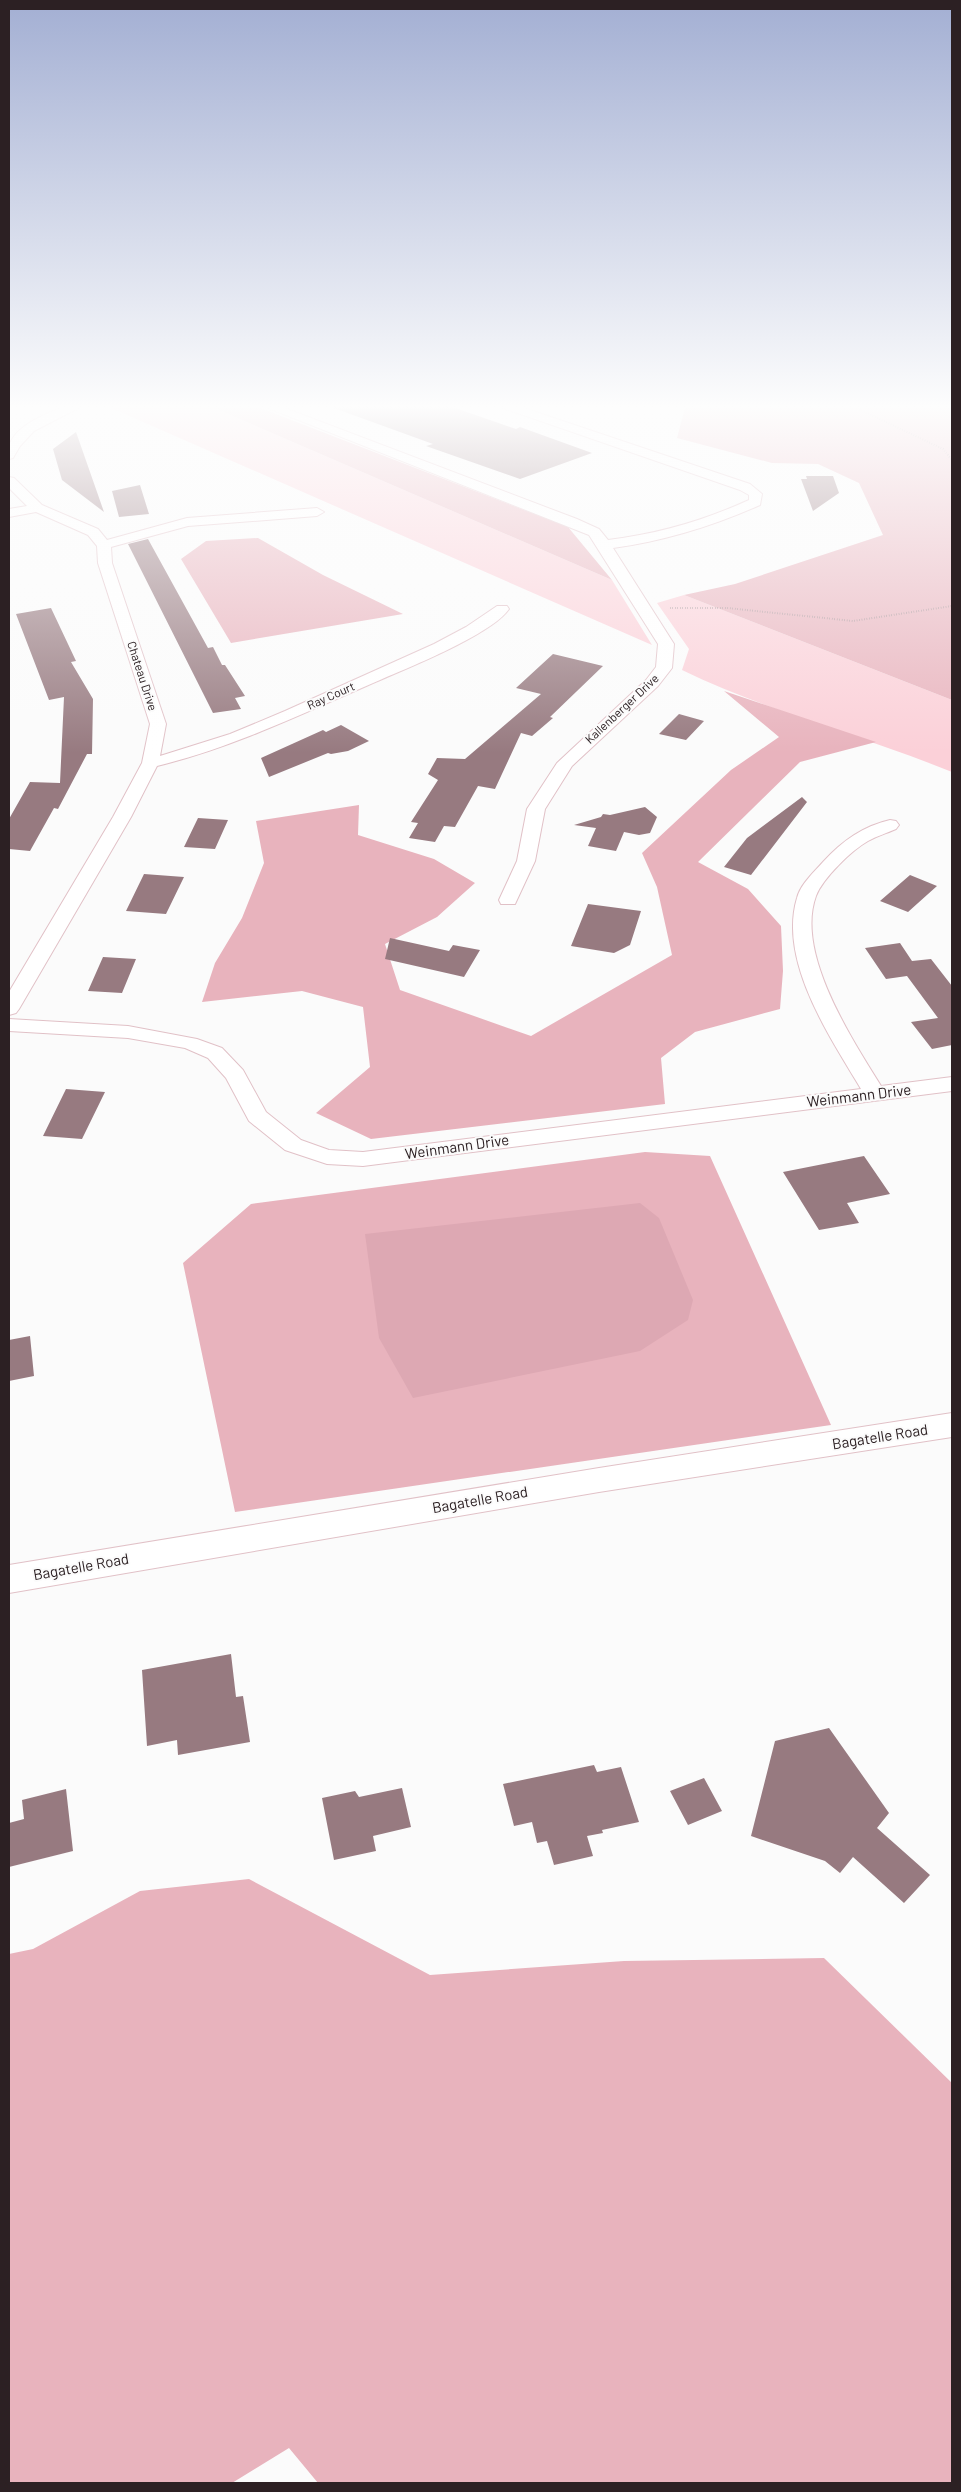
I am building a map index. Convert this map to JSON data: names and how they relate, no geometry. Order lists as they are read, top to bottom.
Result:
{
  "streets": {
    "street": [
      "Chateau Drive",
      "Ray Court",
      "Kallenberger Drive",
      "Weinmann Drive",
      "Bagatelle Road"
    ]
  },
  "crossings": [
    ["Chateau Drive", "Ray Court"]
  ]
}
